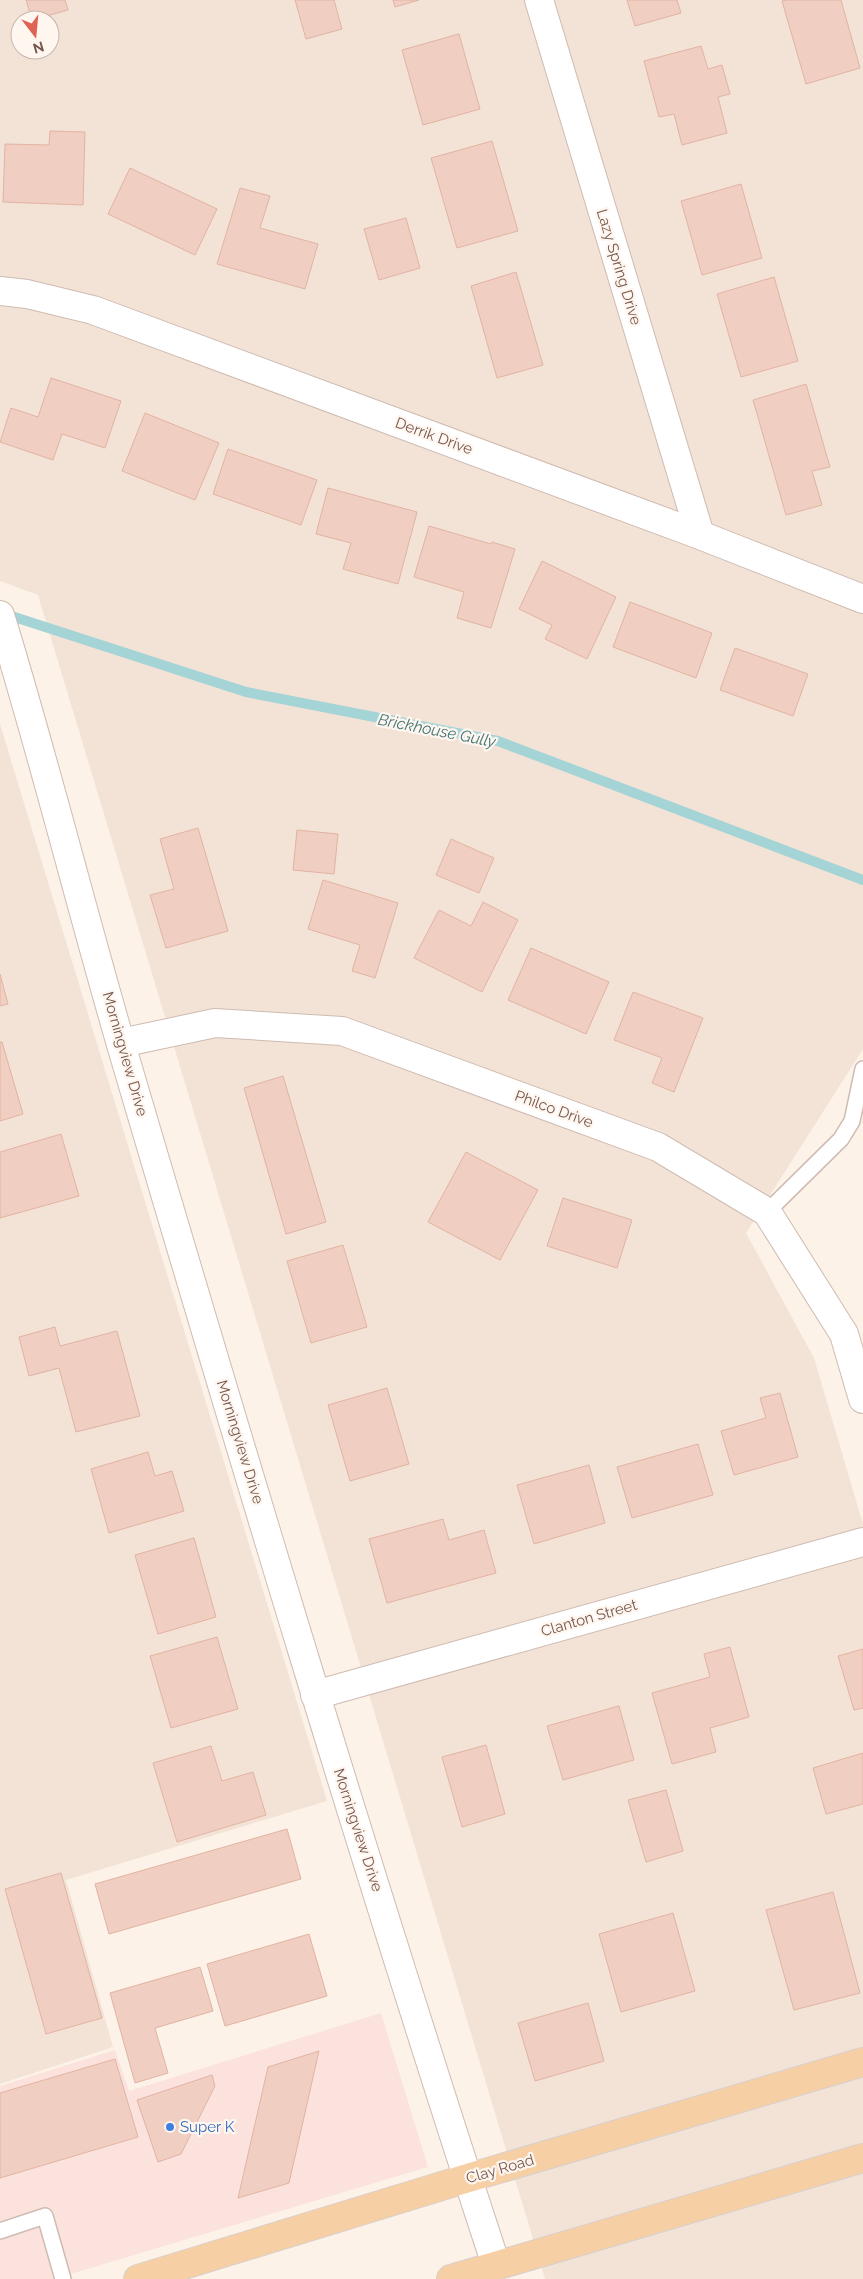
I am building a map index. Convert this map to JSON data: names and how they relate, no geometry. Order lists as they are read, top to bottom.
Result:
{
  "streets": {
    "main road": ["Clay Road"],
    "street": [
      "Lazy Spring Drive",
      "Derrik Drive",
      "Morningview Drive",
      "Philco Drive",
      "Clanton Street"
    ]
  },
  "crossings": [
    ["Lazy Spring Drive", "Derrik Drive"],
    ["Morningview Drive", "Philco Drive"],
    ["Morningview Drive", "Clanton Street"],
    ["Morningview Drive", "Clay Road"]
  ],
  "water": ["Brickhouse Gully"],
  "places": ["Super K"],
  "north": "bottom"
}
